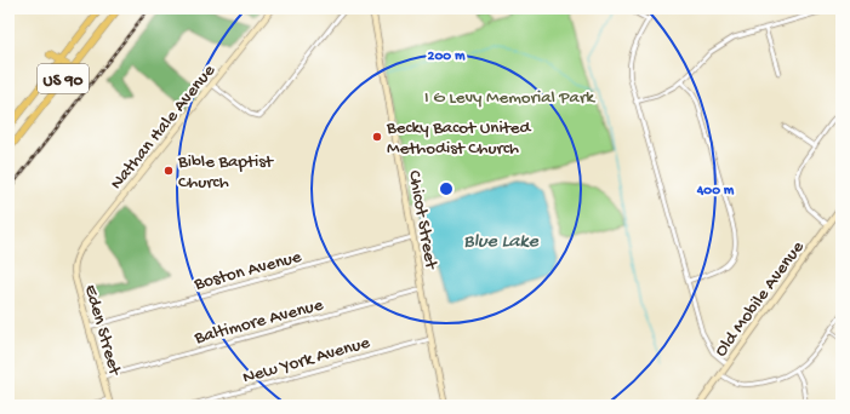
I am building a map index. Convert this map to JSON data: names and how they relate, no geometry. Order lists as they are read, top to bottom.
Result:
{
  "streets": {
    "main road": ["US 90"],
    "street": [
      "Nathan Hale Avenue",
      "Chicot Street",
      "Boston Avenue",
      "Old Mobile Avenue",
      "Baltimore Avenue",
      "Eden Street",
      "New York Avenue"
    ]
  },
  "crossings": [
    ["Nathan Hale Avenue", "Eden Street"],
    ["Chicot Street", "Boston Avenue"],
    ["Chicot Street", "Baltimore Avenue"],
    ["Chicot Street", "New York Avenue"],
    ["Boston Avenue", "Eden Street"],
    ["Baltimore Avenue", "Eden Street"]
  ],
  "water": ["Blue Lake"],
  "parks": ["I G Levy Memorial Park"],
  "places": ["Becky Bacot United Methodist Church", "Bible Baptist Church"],
  "rings": ["200 m", "400 m"]
}
